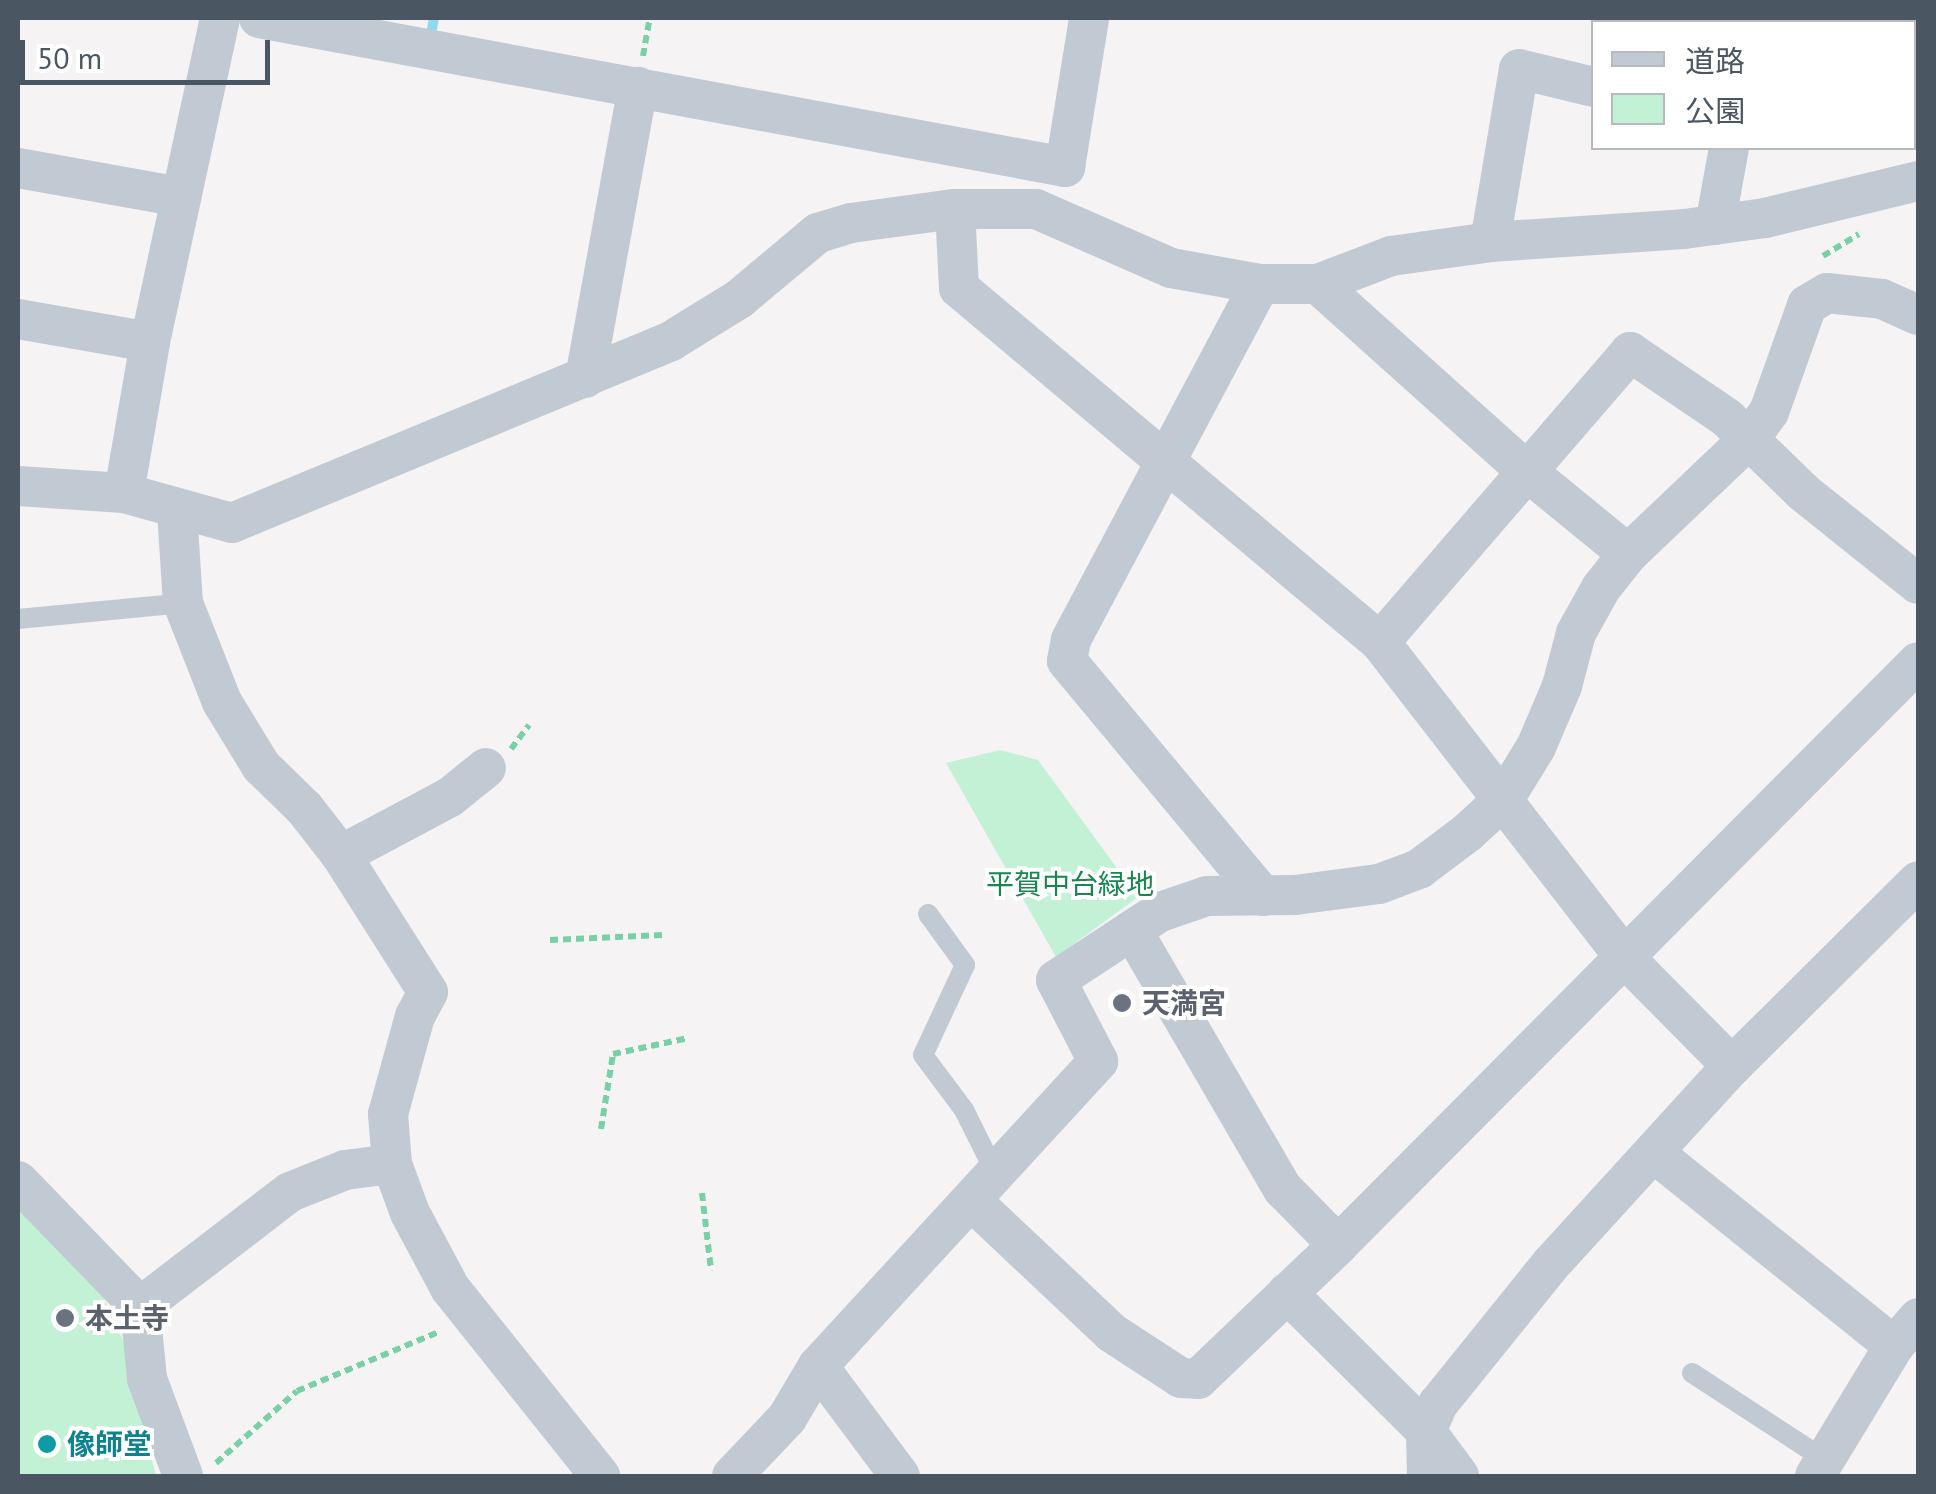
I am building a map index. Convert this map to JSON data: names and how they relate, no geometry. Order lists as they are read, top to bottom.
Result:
{
  "parks": ["平賀中台緑地"],
  "places": ["天満宮", "本土寺", "像師堂"],
  "legend": ["道路", "公園"],
  "scale_bar": "50 m"
}
